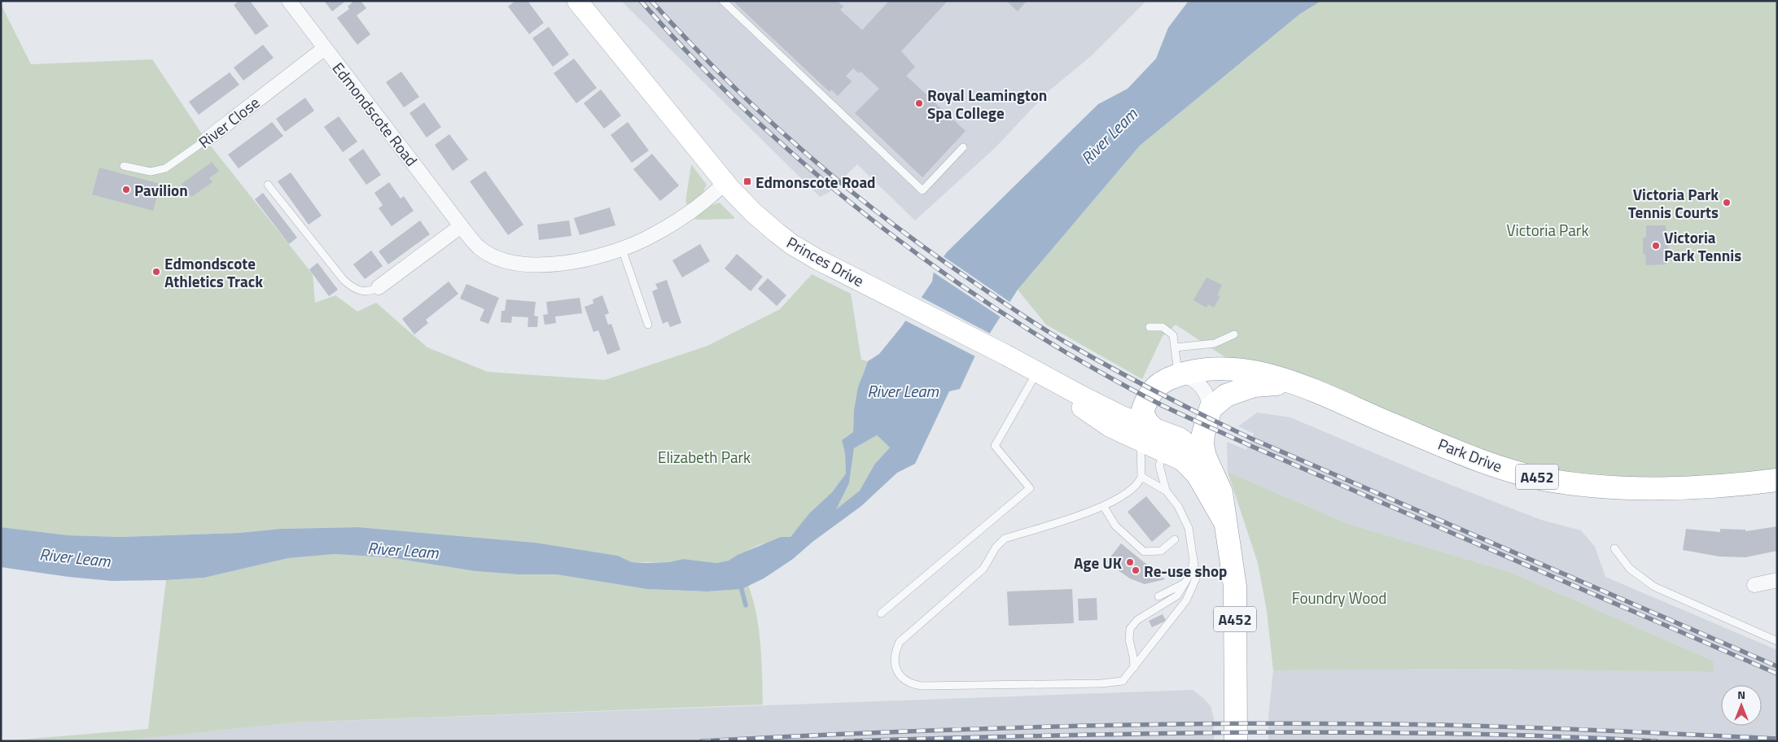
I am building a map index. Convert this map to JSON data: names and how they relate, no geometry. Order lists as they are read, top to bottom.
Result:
{
  "streets": {
    "highway": ["Princes Drive", "Park Drive", "A452"],
    "street": ["Edmondscote Road", "River Close"]
  },
  "crossings": [
    ["Edmondscote Road", "River Close"],
    ["Edmondscote Road", "Princes Drive"],
    ["Princes Drive", "Park Drive"],
    ["Princes Drive", "A452"],
    ["Park Drive", "A452"]
  ],
  "water": ["River Leam"],
  "parks": ["Victoria Park", "Elizabeth Park", "Foundry Wood"],
  "places": {
    "other": [
      "Royal Leamington Spa College",
      "Pavilion",
      "Victoria Park Tennis Courts",
      "Victoria Park Tennis",
      "Edmondscote Athletics Track",
      "Age UK",
      "Re-use shop"
    ],
    "transit": ["Edmonscote Road"]
  },
  "north": "top"
}
